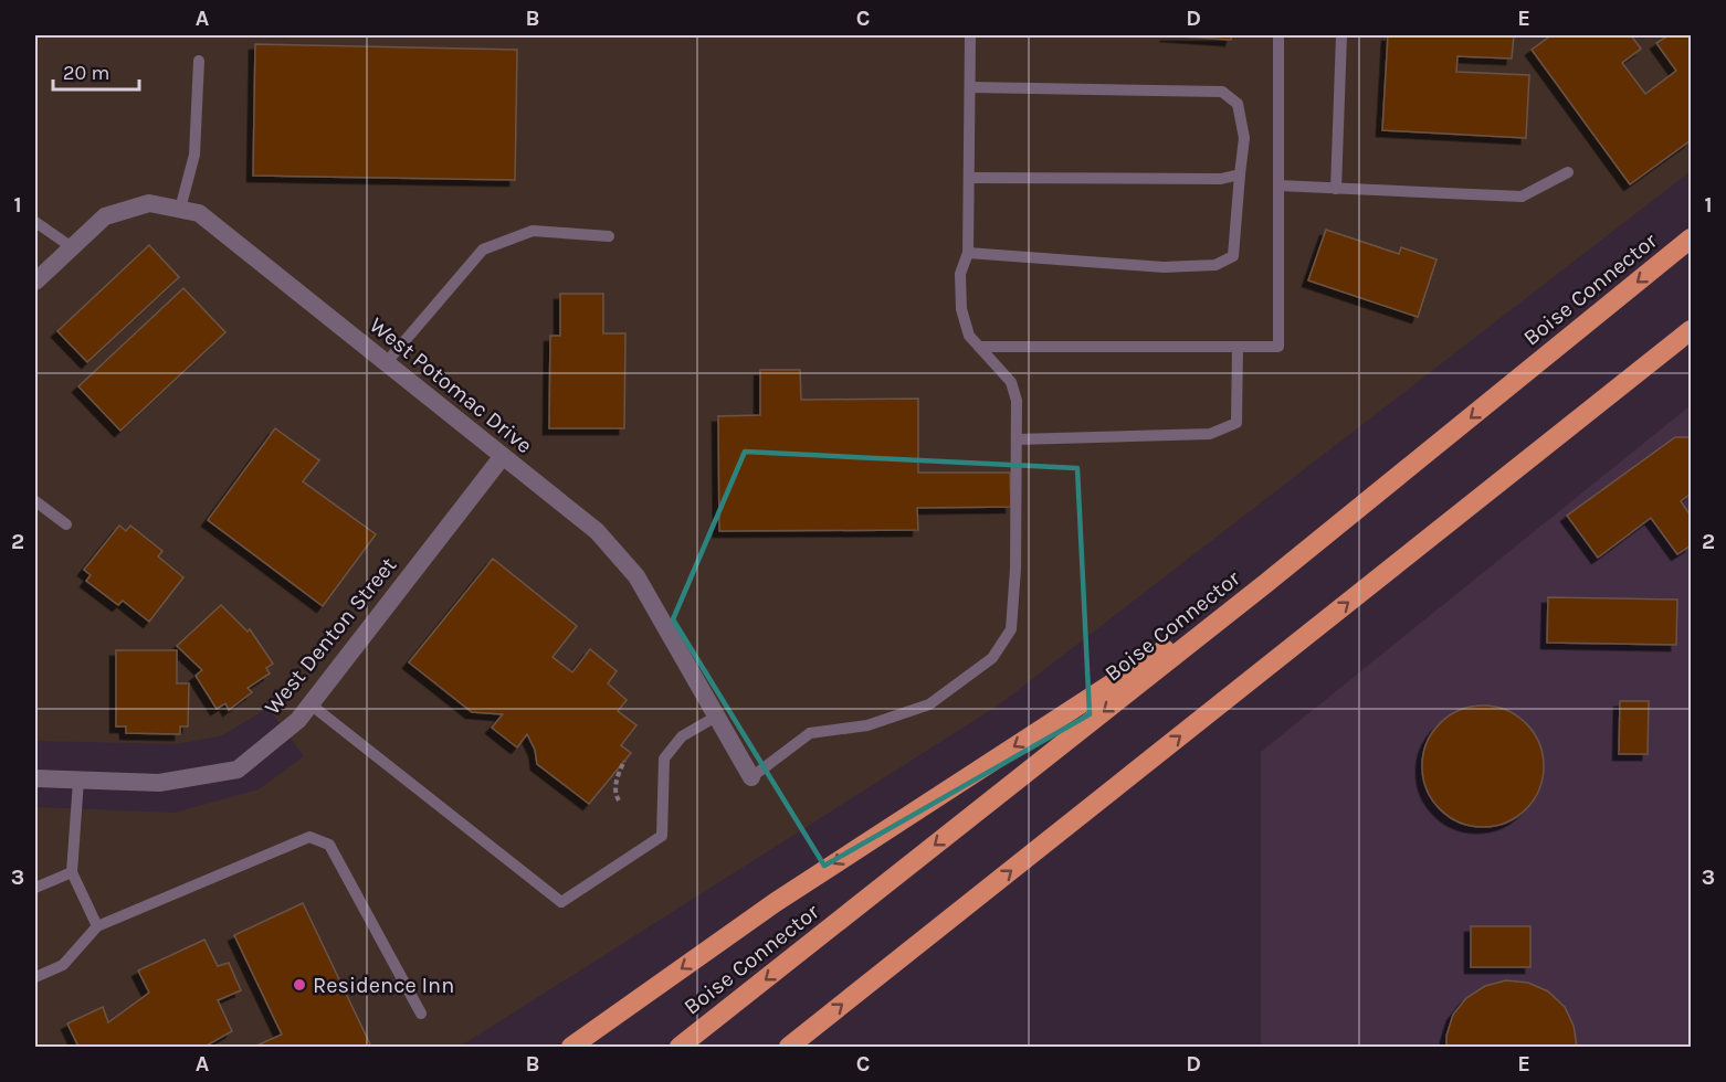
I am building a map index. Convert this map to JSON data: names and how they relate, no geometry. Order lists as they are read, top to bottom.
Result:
{
  "streets": {
    "highway": ["Boise Connector"],
    "street": ["West Potomac Drive", "West Denton Street"]
  },
  "crossings": [
    ["West Potomac Drive", "West Denton Street"]
  ],
  "places": ["Residence Inn"],
  "scale_bar": "20 m",
  "grid": {
    "columns": [
      "A",
      "B",
      "C",
      "D",
      "E"
    ],
    "rows": ["1", "2", "3"]
  }
}
